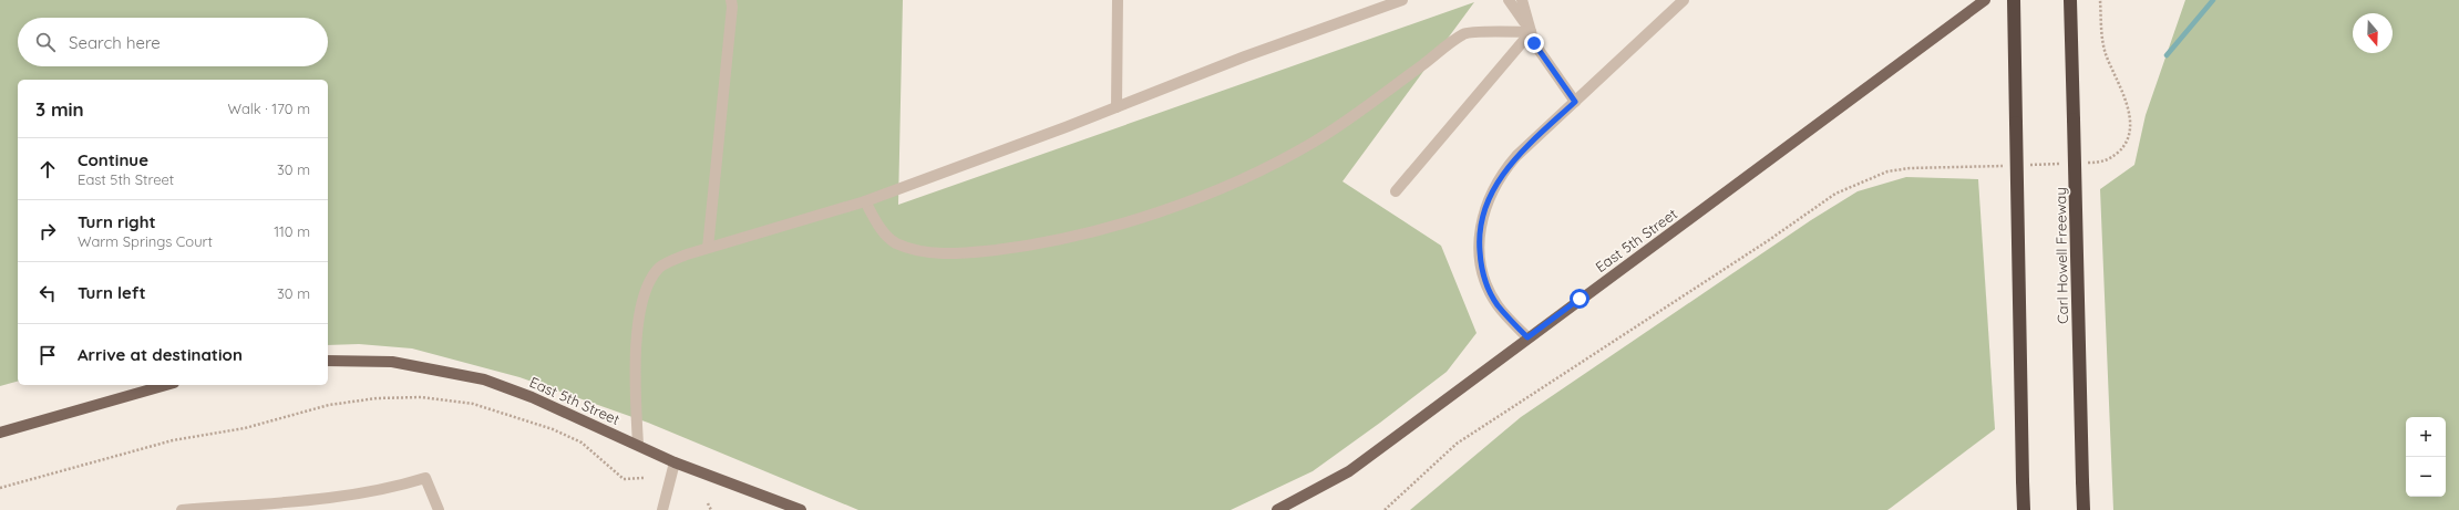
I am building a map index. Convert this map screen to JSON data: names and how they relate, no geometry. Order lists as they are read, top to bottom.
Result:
{
  "streets": {
    "highway": ["Carl Howell Freeway"],
    "main road": ["East 5th Street"]
  },
  "north": "bottom",
  "page": {
    "search": "Search here",
    "heading": ["3 min", "Walk · 170 m"],
    "list": [
      ["Continue", "East 5th Street", "30 m"],
      ["Turn right", "Warm Springs Court", "110 m"],
      ["Turn left", "30 m"],
      "Arrive at destination"
    ],
    "map_buttons": ["+", "−"]
  }
}
